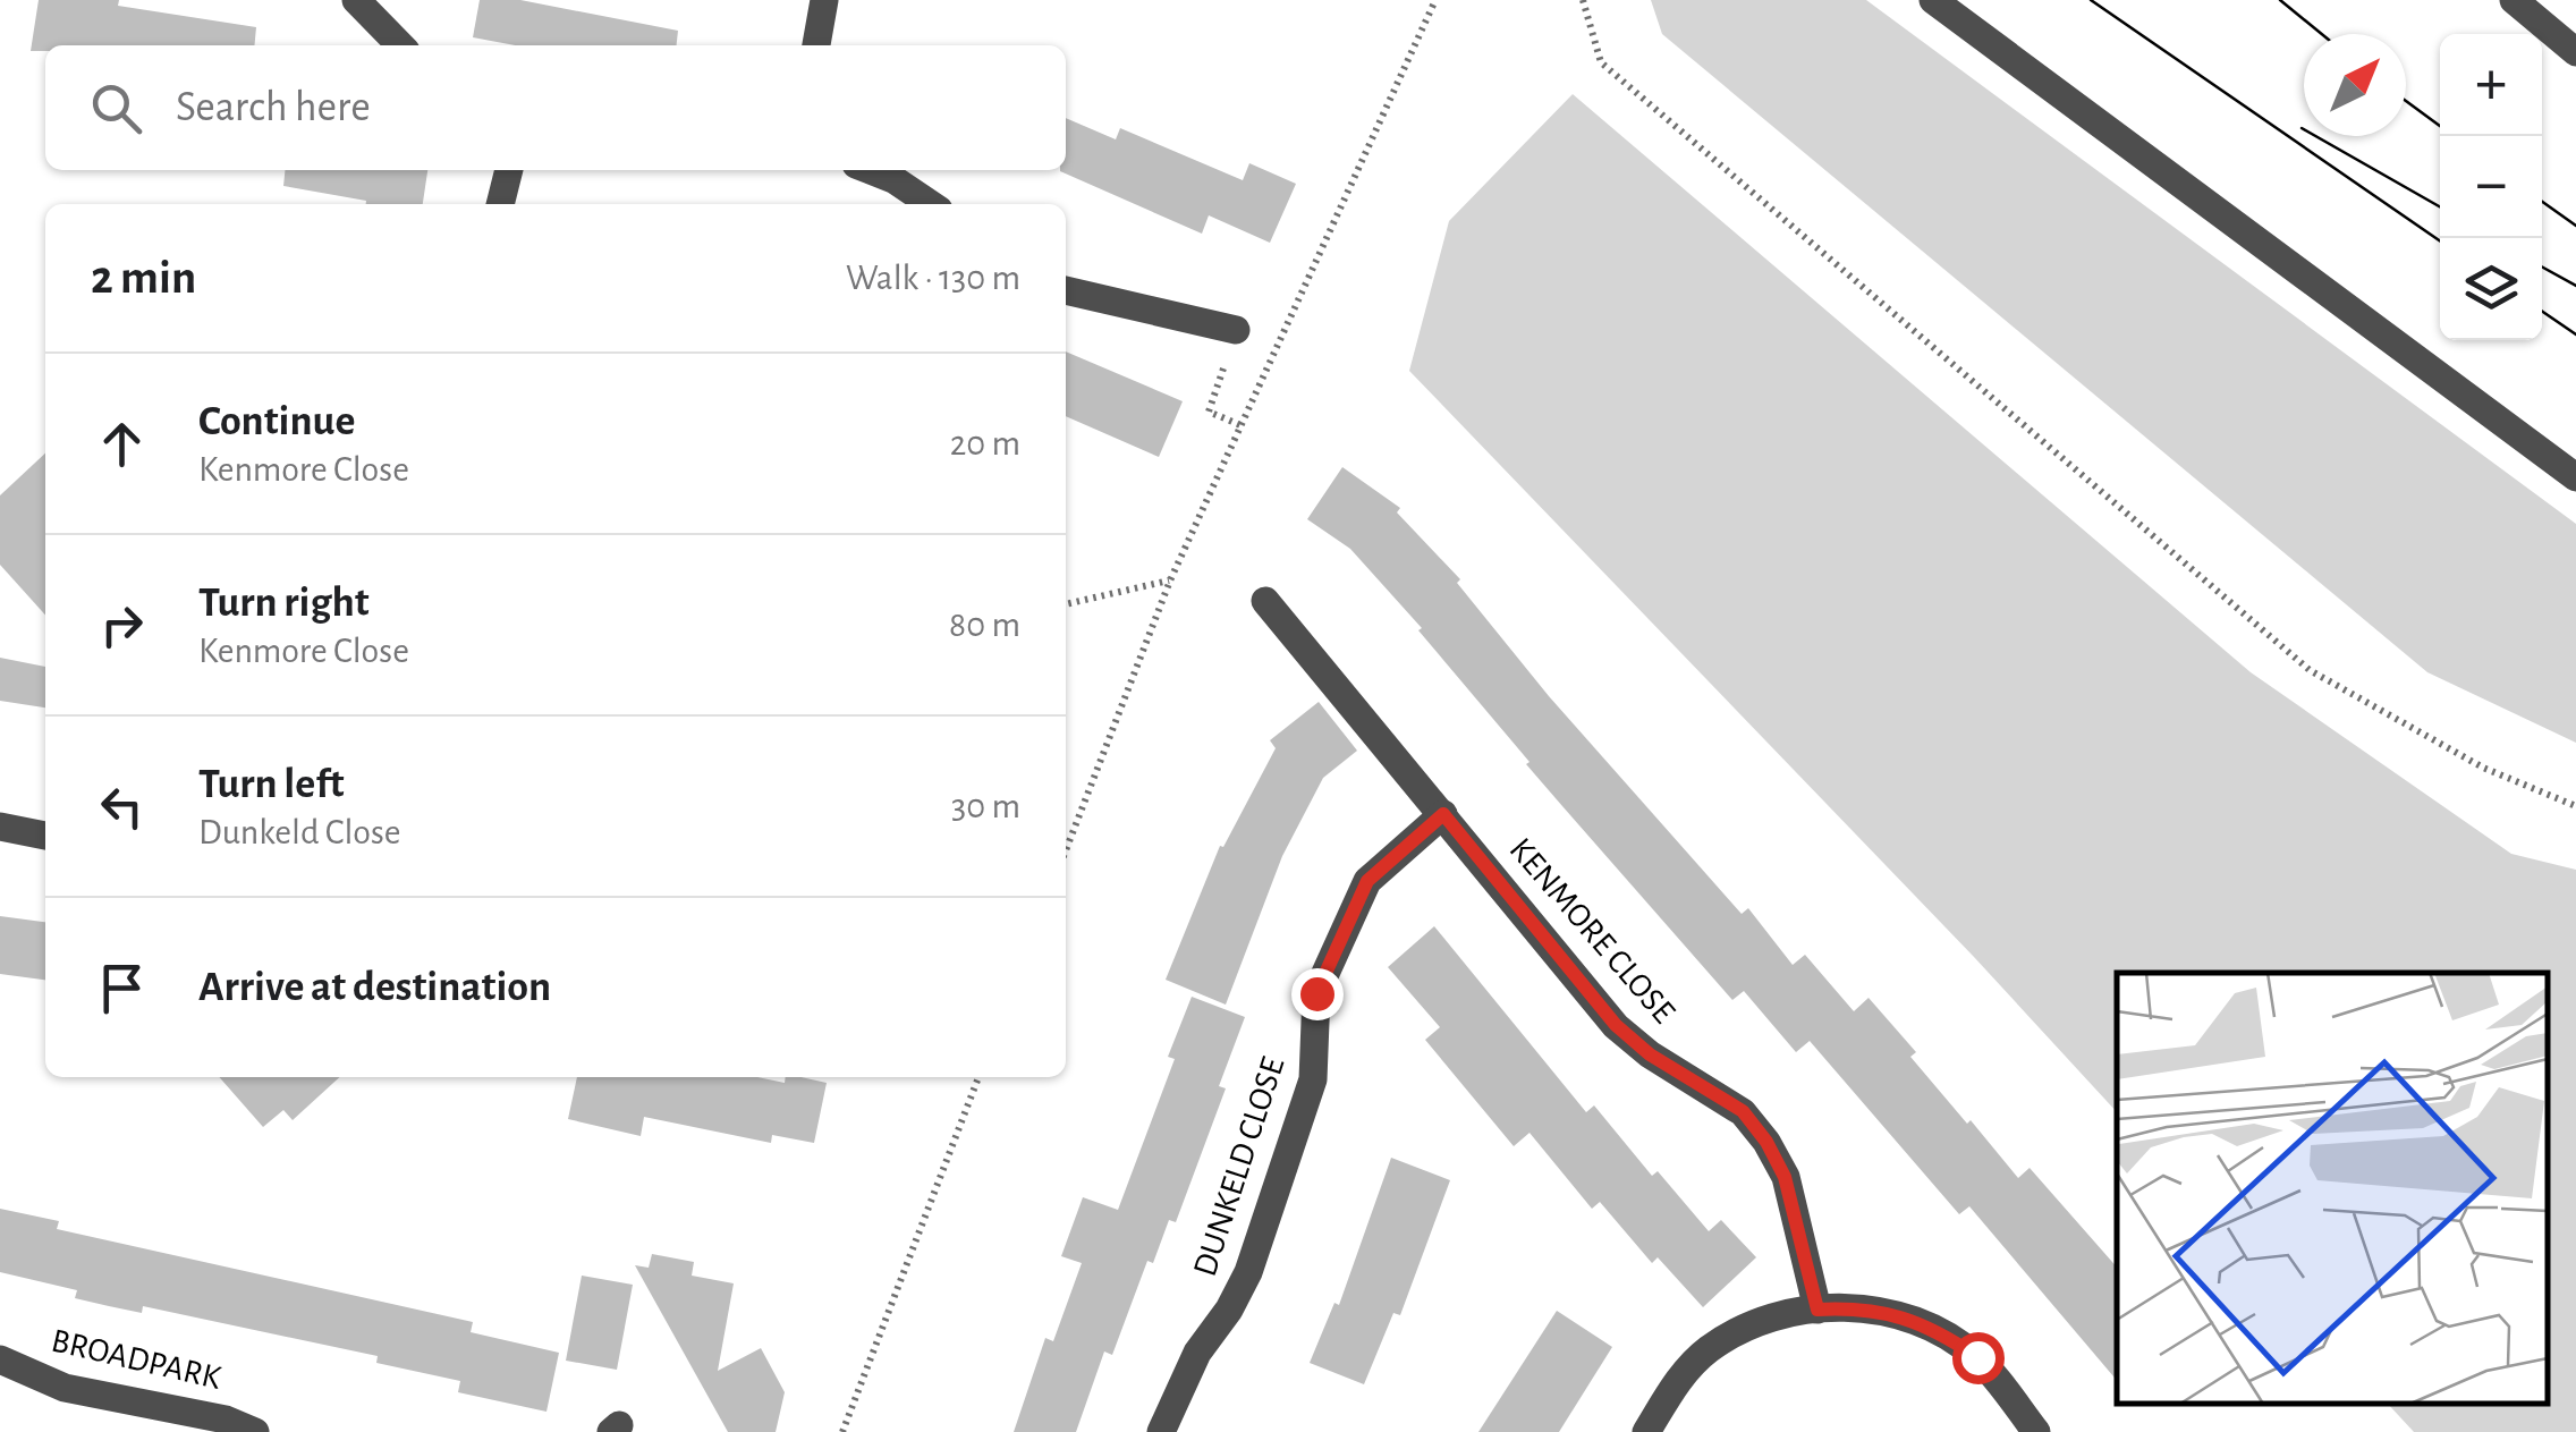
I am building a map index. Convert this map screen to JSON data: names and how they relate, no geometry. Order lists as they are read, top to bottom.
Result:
{
  "streets": {
    "street": ["KENMORE CLOSE", "DUNKELD CLOSE", "BROADPARK"]
  },
  "crossings": [
    ["KENMORE CLOSE", "DUNKELD CLOSE"]
  ],
  "north": "top right",
  "page": {
    "map_buttons": ["+", "−"],
    "search": "Search here",
    "heading": ["2 min", "Walk · 130 m"],
    "list": [
      ["Continue", "Kenmore Close", "20 m"],
      ["Turn right", "Kenmore Close", "80 m"],
      ["Turn left", "Dunkeld Close", "30 m"],
      "Arrive at destination"
    ]
  }
}
